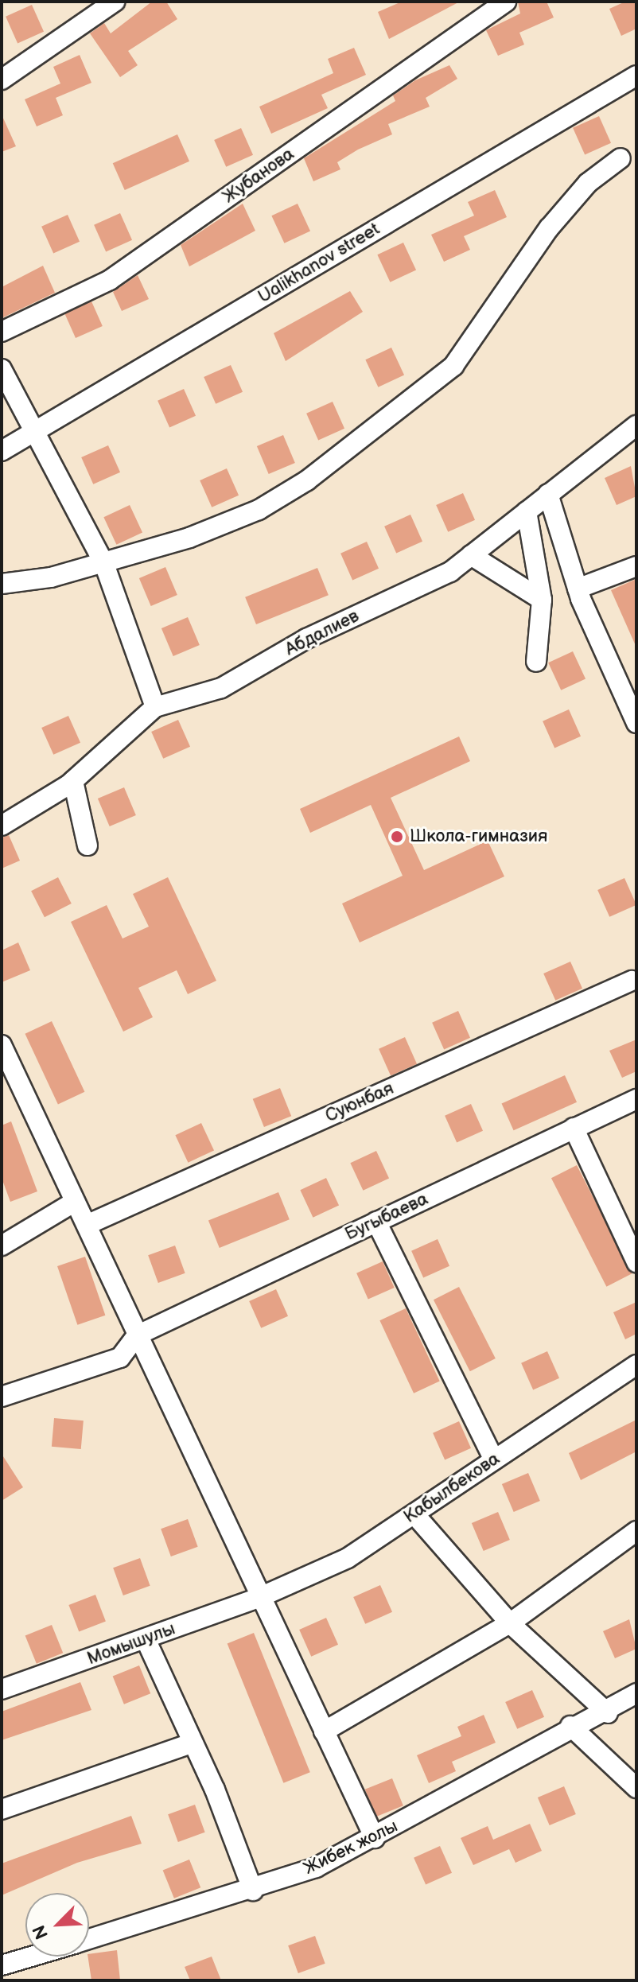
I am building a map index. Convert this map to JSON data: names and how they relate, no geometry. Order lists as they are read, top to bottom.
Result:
{
  "streets": {
    "street": [
      "Жубанова",
      "Ualikhanov street",
      "Абдалиев",
      "Суюнбая",
      "Бугыбаева",
      "Кабылбекова",
      "Момышулы",
      "Жибек жолы"
    ]
  },
  "crossings": [
    ["Кабылбекова", "Момышулы"]
  ],
  "places": ["Школа-гимназия"],
  "north": "bottom left"
}
